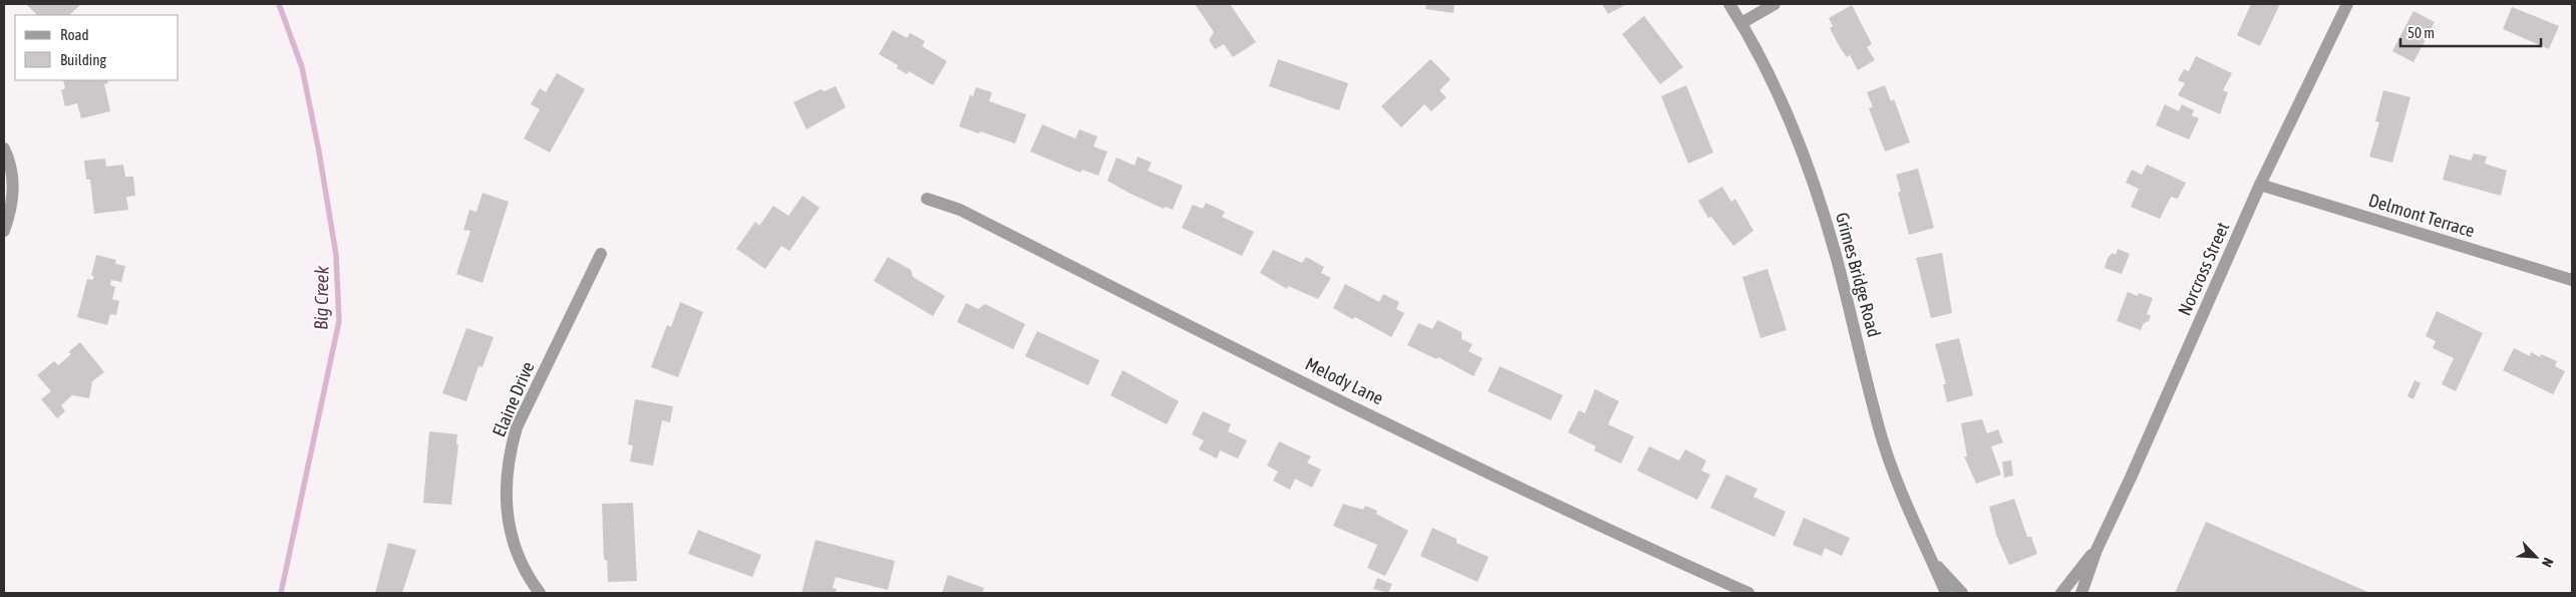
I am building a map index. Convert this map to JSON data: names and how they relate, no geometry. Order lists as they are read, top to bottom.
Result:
{
  "streets": {
    "street": [
      "Delmont Terrace",
      "Norcross Street",
      "Grimes Bridge Road",
      "Melody Lane",
      "Elaine Drive"
    ]
  },
  "crossings": [
    ["Delmont Terrace", "Norcross Street"]
  ],
  "water": ["Big Creek"],
  "legend": ["Road", "Building"],
  "scale_bar": "50 m",
  "north": "bottom right"
}
